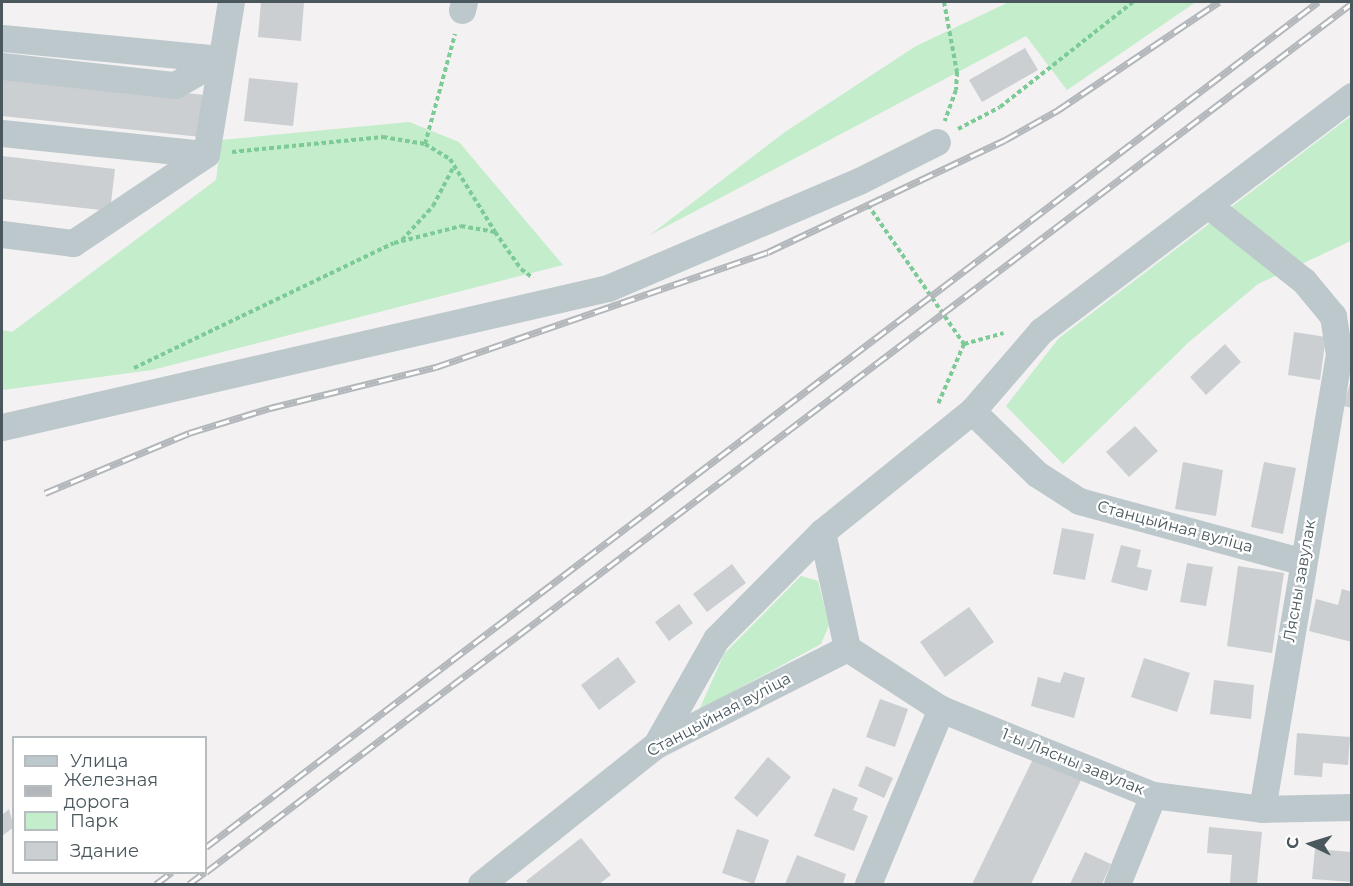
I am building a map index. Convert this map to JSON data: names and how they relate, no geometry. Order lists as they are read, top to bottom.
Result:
{
  "streets": {
    "street": ["Станцыйная вуліца", "Лясны завулак", "1-ы Лясны завулак"]
  },
  "crossings": [
    ["Станцыйная вуліца", "Лясны завулак"],
    ["Лясны завулак", "1-ы Лясны завулак"]
  ],
  "legend": [
    "Улица",
    "Железная дорога",
    "Парк",
    "Здание"
  ],
  "north": "left"
}
